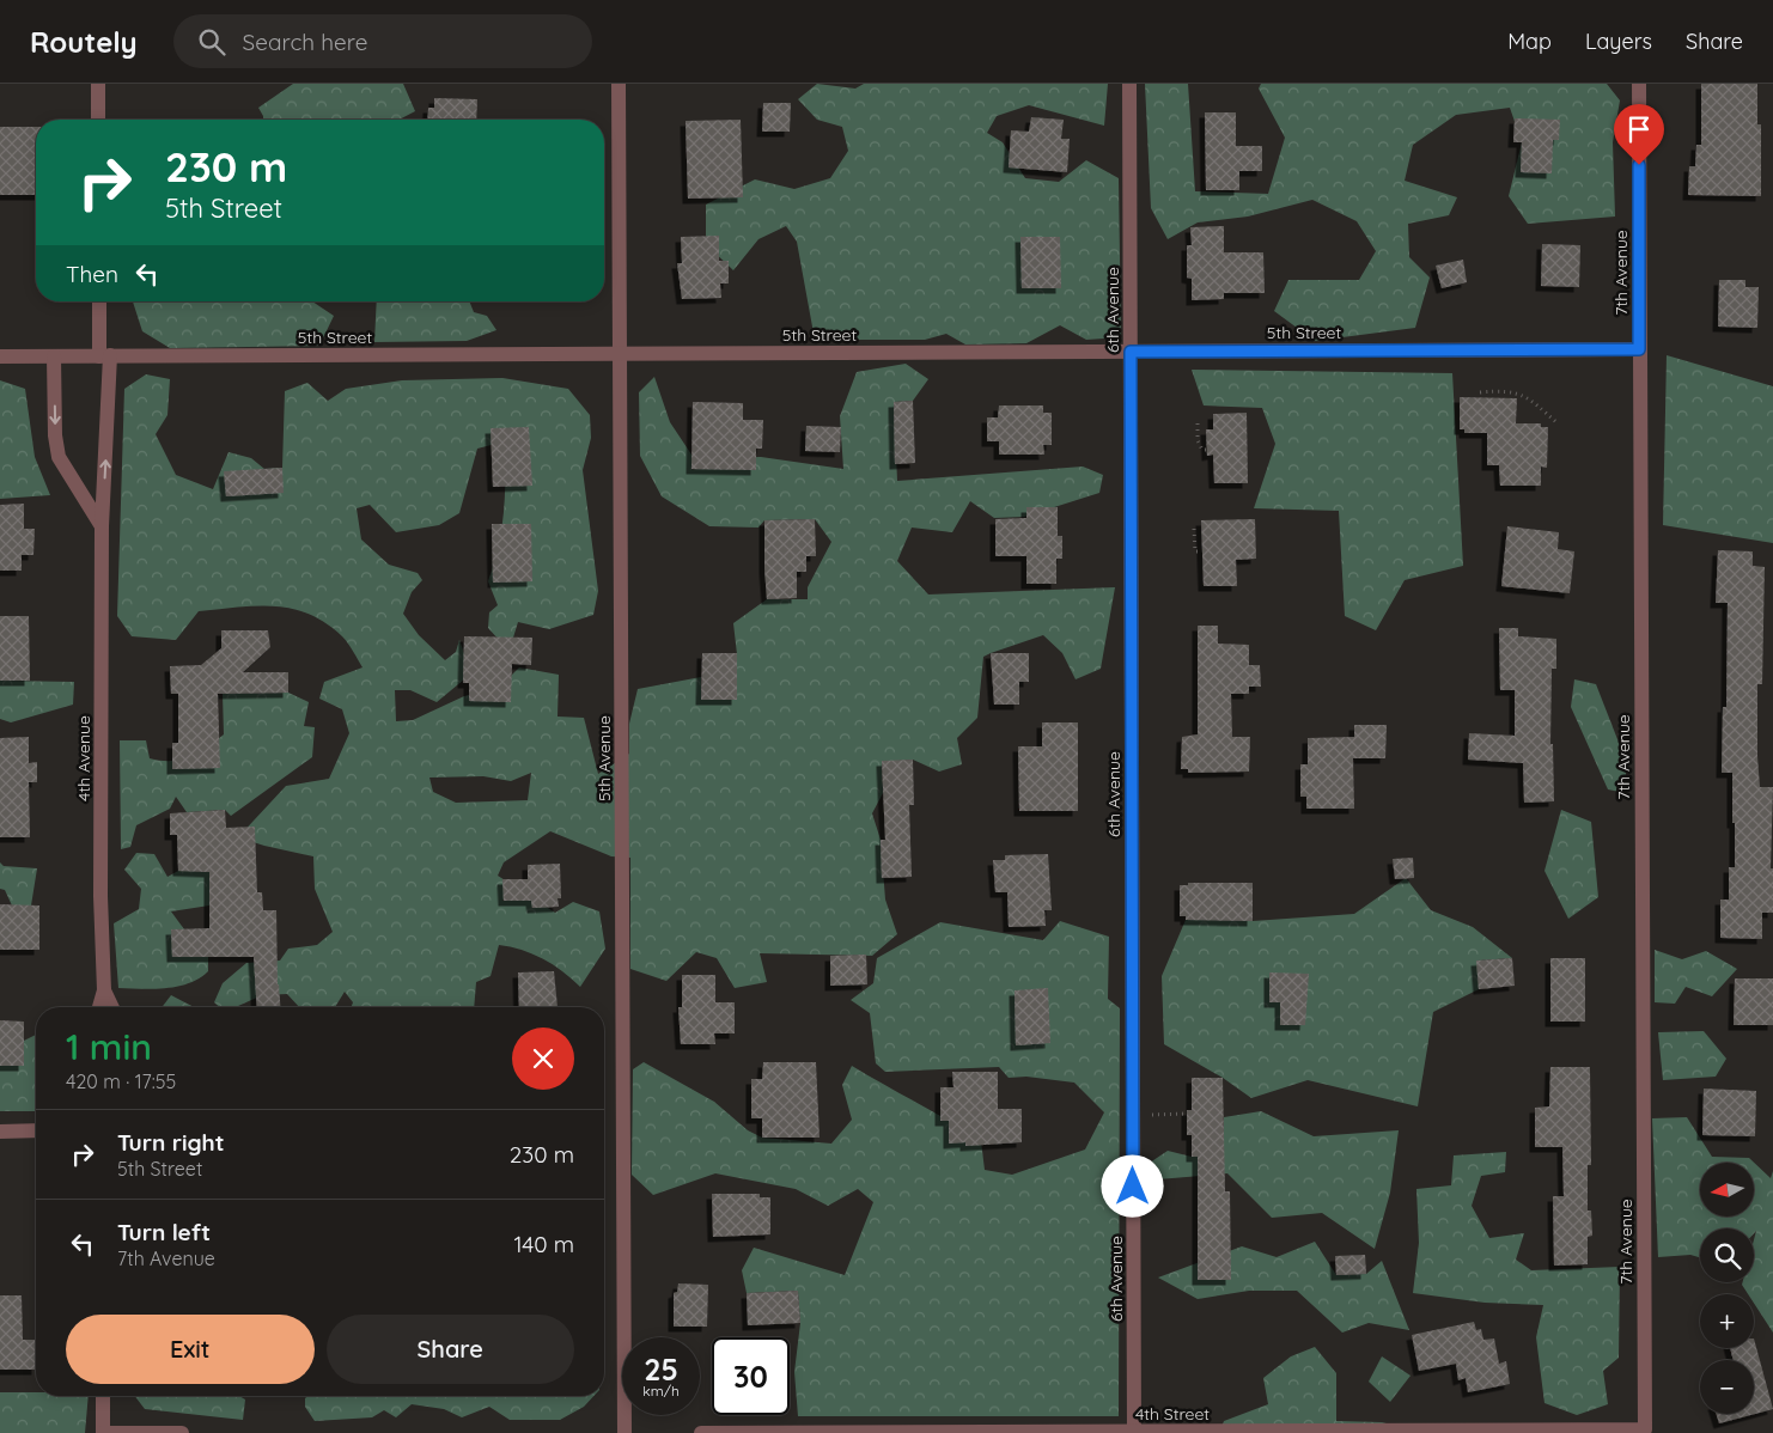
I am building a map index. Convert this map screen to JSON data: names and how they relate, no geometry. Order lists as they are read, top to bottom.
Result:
{
  "streets": {
    "street": [
      "7th Avenue",
      "6th Avenue",
      "5th Street",
      "4th Avenue",
      "5th Avenue",
      "4th Street"
    ]
  },
  "crossings": [
    ["7th Avenue", "5th Street"],
    ["7th Avenue", "4th Street"],
    ["6th Avenue", "5th Street"],
    ["6th Avenue", "4th Street"],
    ["5th Street", "4th Avenue"],
    ["5th Street", "5th Avenue"]
  ],
  "north": "left",
  "page": {
    "header": "Routely",
    "search": "Search here",
    "nav": ["Map", "Layers", "Share"],
    "turn": ["230 m", "5th Street"],
    "then": "Then",
    "heading": ["1 min", "420 m · 17:55"],
    "list": [
      {
        "name": "Turn right",
        "note": "5th Street",
        "value": "230 m"
      },
      {
        "name": "Turn left",
        "note": "7th Avenue",
        "value": "140 m"
      }
    ],
    "map_buttons": ["+", "−"],
    "buttons": ["Exit", "Share"],
    "speed": "25 km/h",
    "limit": "30"
  }
}
